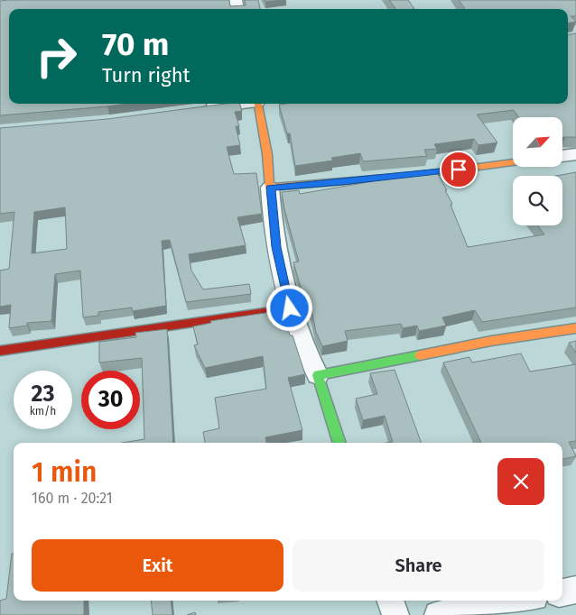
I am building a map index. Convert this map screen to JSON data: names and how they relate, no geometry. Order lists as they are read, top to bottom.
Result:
{
  "north": "top right",
  "page": {
    "turn": ["70 m", "Turn right"],
    "speed": "23 km/h",
    "limit": "30",
    "heading": ["1 min", "160 m · 20:21"],
    "buttons": ["Exit", "Share"]
  }
}
